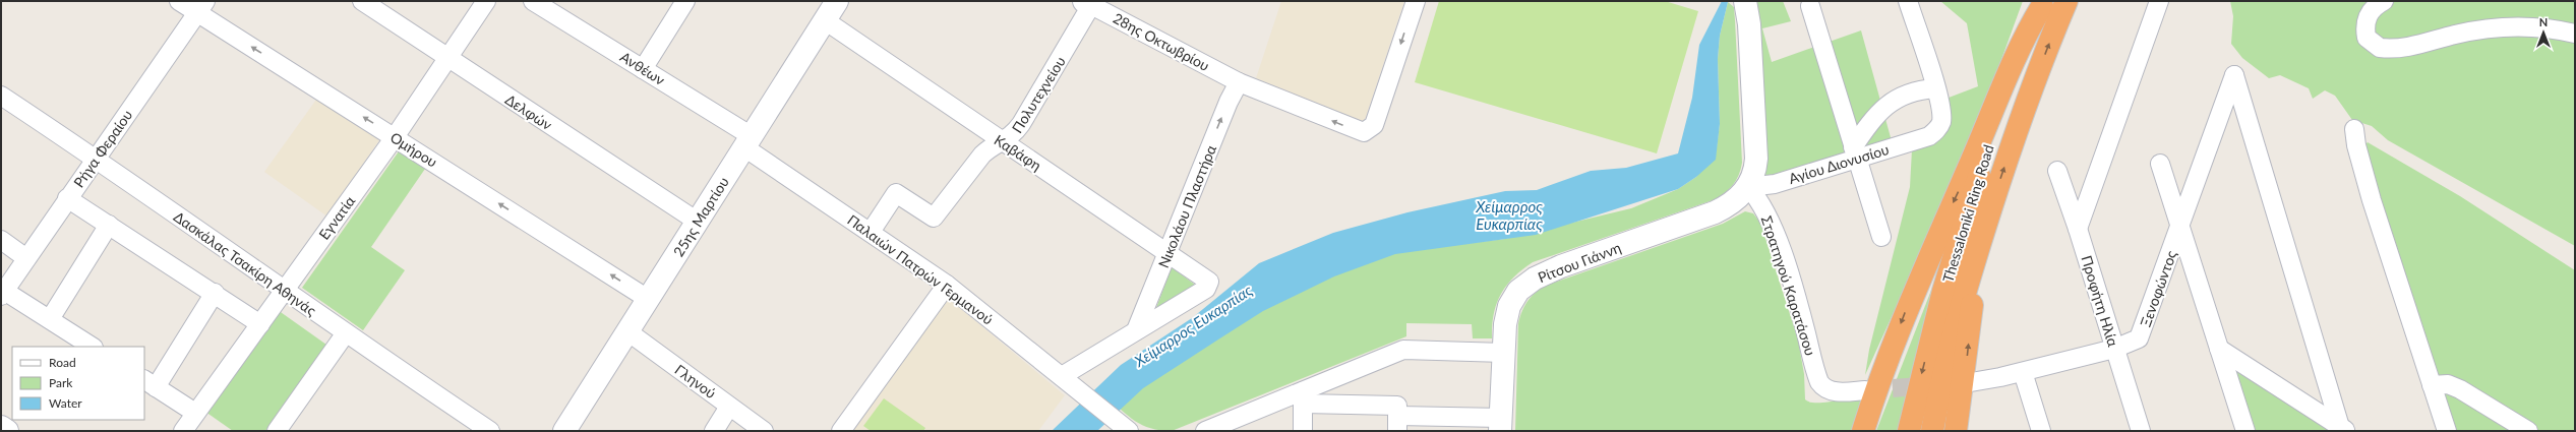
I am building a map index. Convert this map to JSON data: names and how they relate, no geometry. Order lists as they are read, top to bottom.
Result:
{
  "streets": {
    "highway": ["Thessaloniki Ring Road"],
    "street": [
      "28ης Οκτωβρίου",
      "Ανθέων",
      "Πολυτεχνείου",
      "Δελφών",
      "Ρήγα Φεραίου",
      "Ομήρου",
      "Καβάφη",
      "Αγίου Διονυσίου",
      "Νικολάου Πλαστήρα",
      "25ης Μαρτίου",
      "Εγνατία",
      "Ρίτσου Γιάννη",
      "Δασκάλας Τσακίρη Αθηνάς",
      "Παλαιών Πατρών Γερμανού",
      "Στρατηγού Καρατάσου",
      "Ξενοφώντος",
      "Προφήτη Ηλία",
      "Γληνού"
    ]
  },
  "crossings": [
    ["28ης Οκτωβρίου", "Πολυτεχνείου"],
    ["28ης Οκτωβρίου", "Νικολάου Πλαστήρα"],
    ["Ανθέων", "25ης Μαρτίου"],
    ["Ανθέων", "Παλαιών Πατρών Γερμανού"],
    ["Πολυτεχνείου", "Καβάφη"],
    ["Πολυτεχνείου", "Παλαιών Πατρών Γερμανού"],
    ["Δελφών", "25ης Μαρτίου"],
    ["Δελφών", "Εγνατία"],
    ["Ρήγα Φεραίου", "Ομήρου"],
    ["Ρήγα Φεραίου", "Δασκάλας Τσακίρη Αθηνάς"],
    ["Ομήρου", "25ης Μαρτίου"],
    ["Ομήρου", "Εγνατία"],
    ["Καβάφη", "Νικολάου Πλαστήρα"],
    ["Καβάφη", "25ης Μαρτίου"],
    ["Αγίου Διονυσίου", "Ρίτσου Γιάννη"],
    ["Αγίου Διονυσίου", "Στρατηγού Καρατάσου"],
    ["25ης Μαρτίου", "Παλαιών Πατρών Γερμανού"],
    ["25ης Μαρτίου", "Γληνού"],
    ["Εγνατία", "Δασκάλας Τσακίρη Αθηνάς"],
    ["Ρίτσου Γιάννη", "Στρατηγού Καρατάσου"],
    ["Ξενοφώντος", "Προφήτη Ηλία"]
  ],
  "one_way": ["Ομήρου", "Νικολάου Πλαστήρα"],
  "water": ["Χείμαρρος Ευκαρπίας"],
  "legend": ["Road", "Park", "Water"],
  "north": "top"
}
